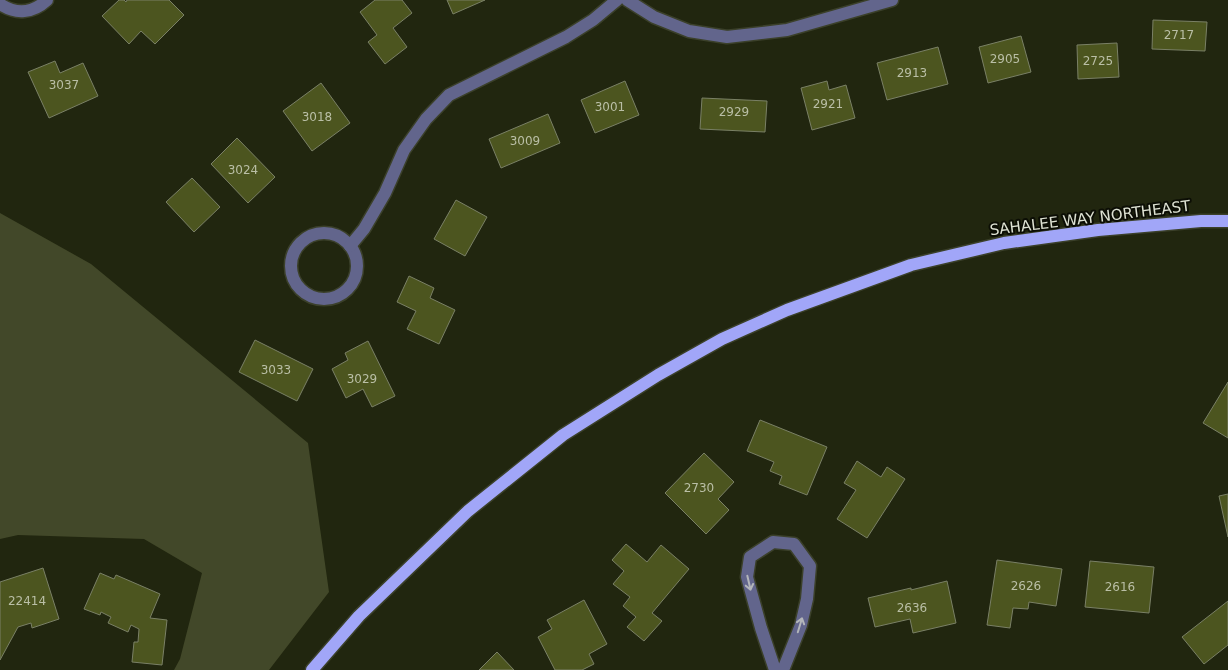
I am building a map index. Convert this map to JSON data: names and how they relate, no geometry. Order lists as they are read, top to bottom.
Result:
{
  "streets": {
    "main road": ["SAHALEE WAY NORTHEAST"]
  },
  "house_numbers": [
    "2717",
    "2905",
    "2725",
    "2913",
    "3037",
    "2921",
    "3001",
    "2929",
    "3018",
    "3009",
    "3024",
    "3033",
    "3029",
    "2730",
    "2626",
    "2616",
    "22414",
    "2636"
  ]
}
